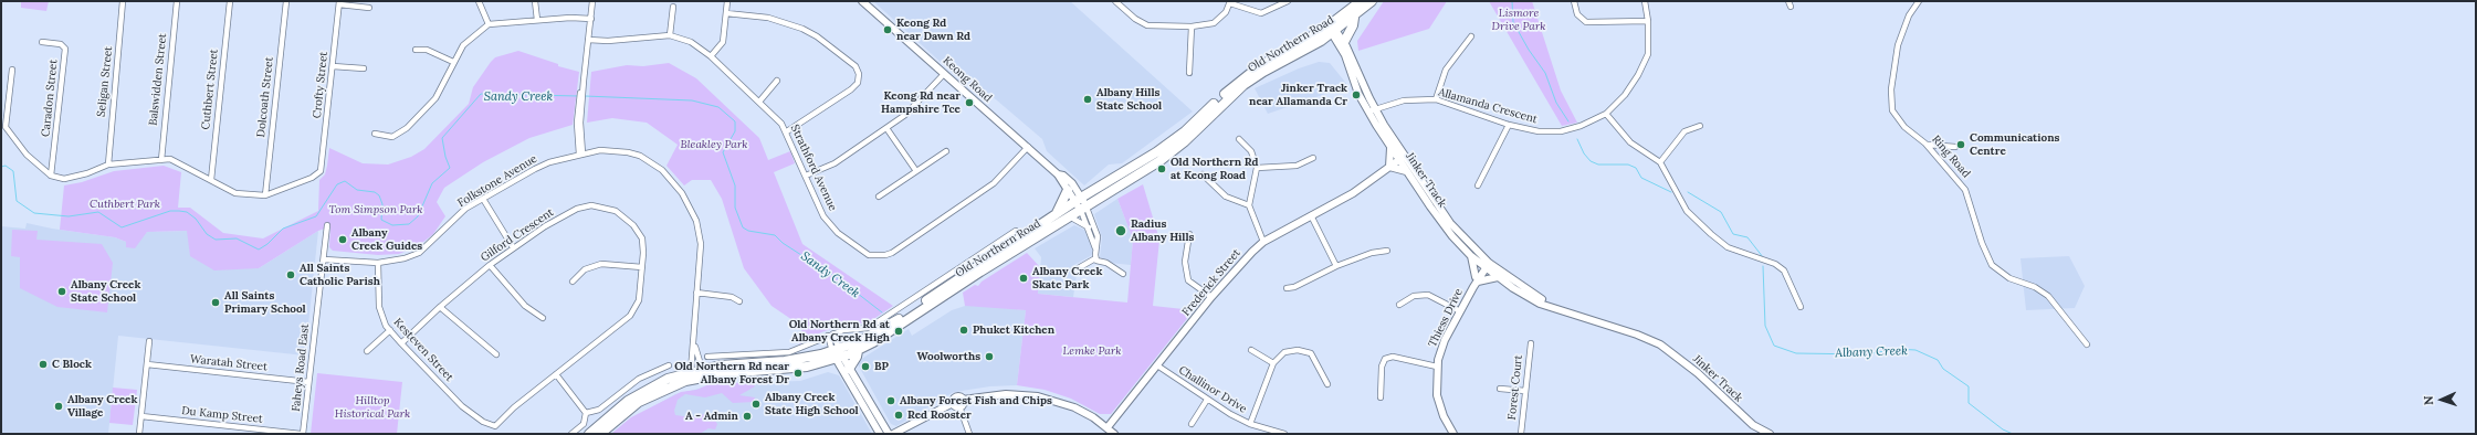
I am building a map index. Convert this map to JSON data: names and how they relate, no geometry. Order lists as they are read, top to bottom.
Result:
{
  "streets": {
    "highway": ["Old Northern Road"],
    "street": [
      "Balswidden Street",
      "Keong Road",
      "Seligan Street",
      "Crofty Street",
      "Cuthbert Street",
      "Dolcoath Street",
      "Caradon Street",
      "Allamanda Crescent",
      "Ring Road",
      "Strathford Avenue",
      "Jinker Track",
      "Folkstone Avenue",
      "Gilford Crescent",
      "Frederick Street",
      "Thiess Drive",
      "Kesteven Street",
      "Waratah Street",
      "Faheys Road East",
      "Forest Court",
      "Challinor Drive",
      "Du Kamp Street"
    ]
  },
  "crossings": [
    ["Old Northern Road", "Keong Road"],
    ["Old Northern Road", "Jinker Track"],
    ["Old Northern Road", "Folkstone Avenue"],
    ["Keong Road", "Strathford Avenue"],
    ["Crofty Street", "Dolcoath Street"],
    ["Allamanda Crescent", "Jinker Track"],
    ["Jinker Track", "Frederick Street"],
    ["Jinker Track", "Thiess Drive"],
    ["Folkstone Avenue", "Kesteven Street"],
    ["Folkstone Avenue", "Faheys Road East"],
    ["Gilford Crescent", "Kesteven Street"],
    ["Frederick Street", "Challinor Drive"],
    ["Waratah Street", "Faheys Road East"],
    ["Faheys Road East", "Du Kamp Street"]
  ],
  "water": ["Sandy Creek", "Albany Creek"],
  "parks": [
    "Lismore Drive Park",
    "Bleakley Park",
    "Cuthbert Park",
    "Tom Simpson Park",
    "Lemke Park",
    "Hilltop Historical Park"
  ],
  "places": [
    "Keong Rd near Dawn Rd",
    "Jinker Track near Allamanda Cr",
    "Albany Hills State School",
    "Keong Rd near Hampshire Tce",
    "Communications Centre",
    "Old Northern Rd at Keong Road",
    "Radius Albany Hills",
    "Albany Creek Guides",
    "All Saints Catholic Parish",
    "Albany Creek Skate Park",
    "Albany Creek State School",
    "All Saints Primary School",
    "Phuket Kitchen",
    "Old Northern Rd at Albany Creek High",
    "Woolworths",
    "C Block",
    "BP",
    "Old Northern Rd near Albany Forest Dr",
    "Albany Forest Fish and Chips",
    "Albany Creek State High School",
    "Albany Creek Village",
    "Red Rooster",
    "A - Admin"
  ],
  "north": "left"
}
